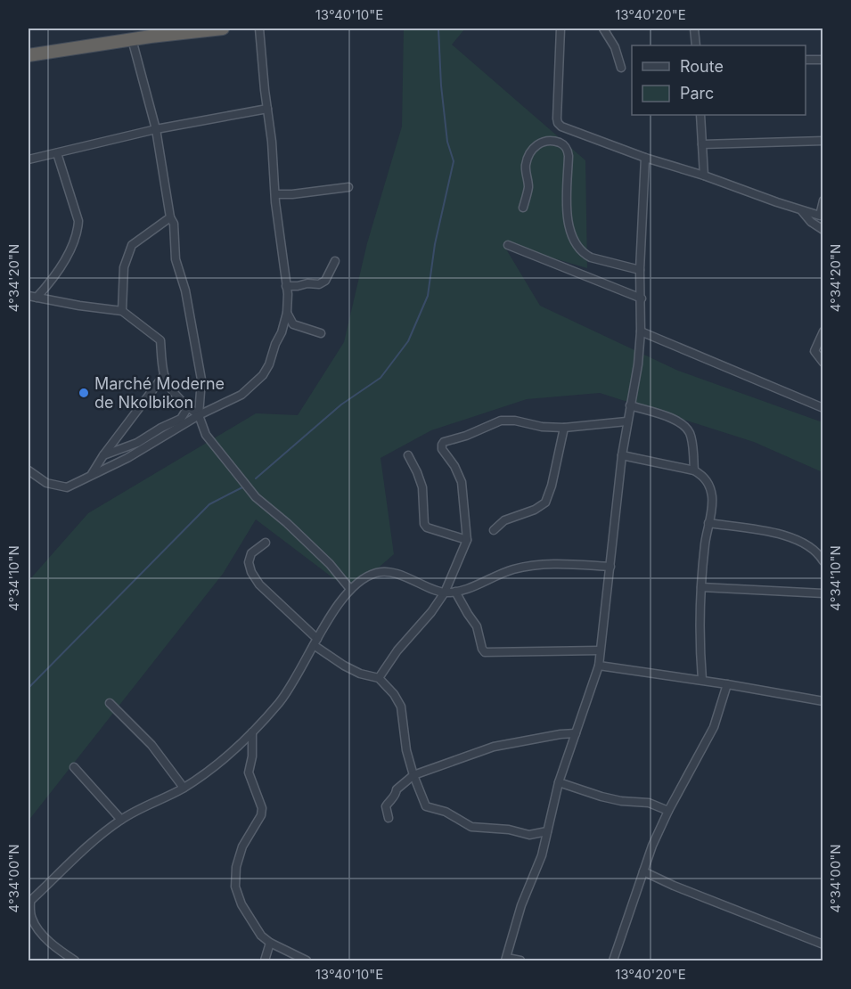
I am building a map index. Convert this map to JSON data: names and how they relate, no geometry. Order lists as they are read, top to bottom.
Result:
{
  "places": ["Marché Moderne de Nkolbikon"],
  "legend": ["Route", "Parc"],
  "coordinates": [
    "13°40'10\"E",
    "13°40'20\"E",
    "4°34'20\"N",
    "4°34'10\"N",
    "4°34'00\"N"
  ]
}
